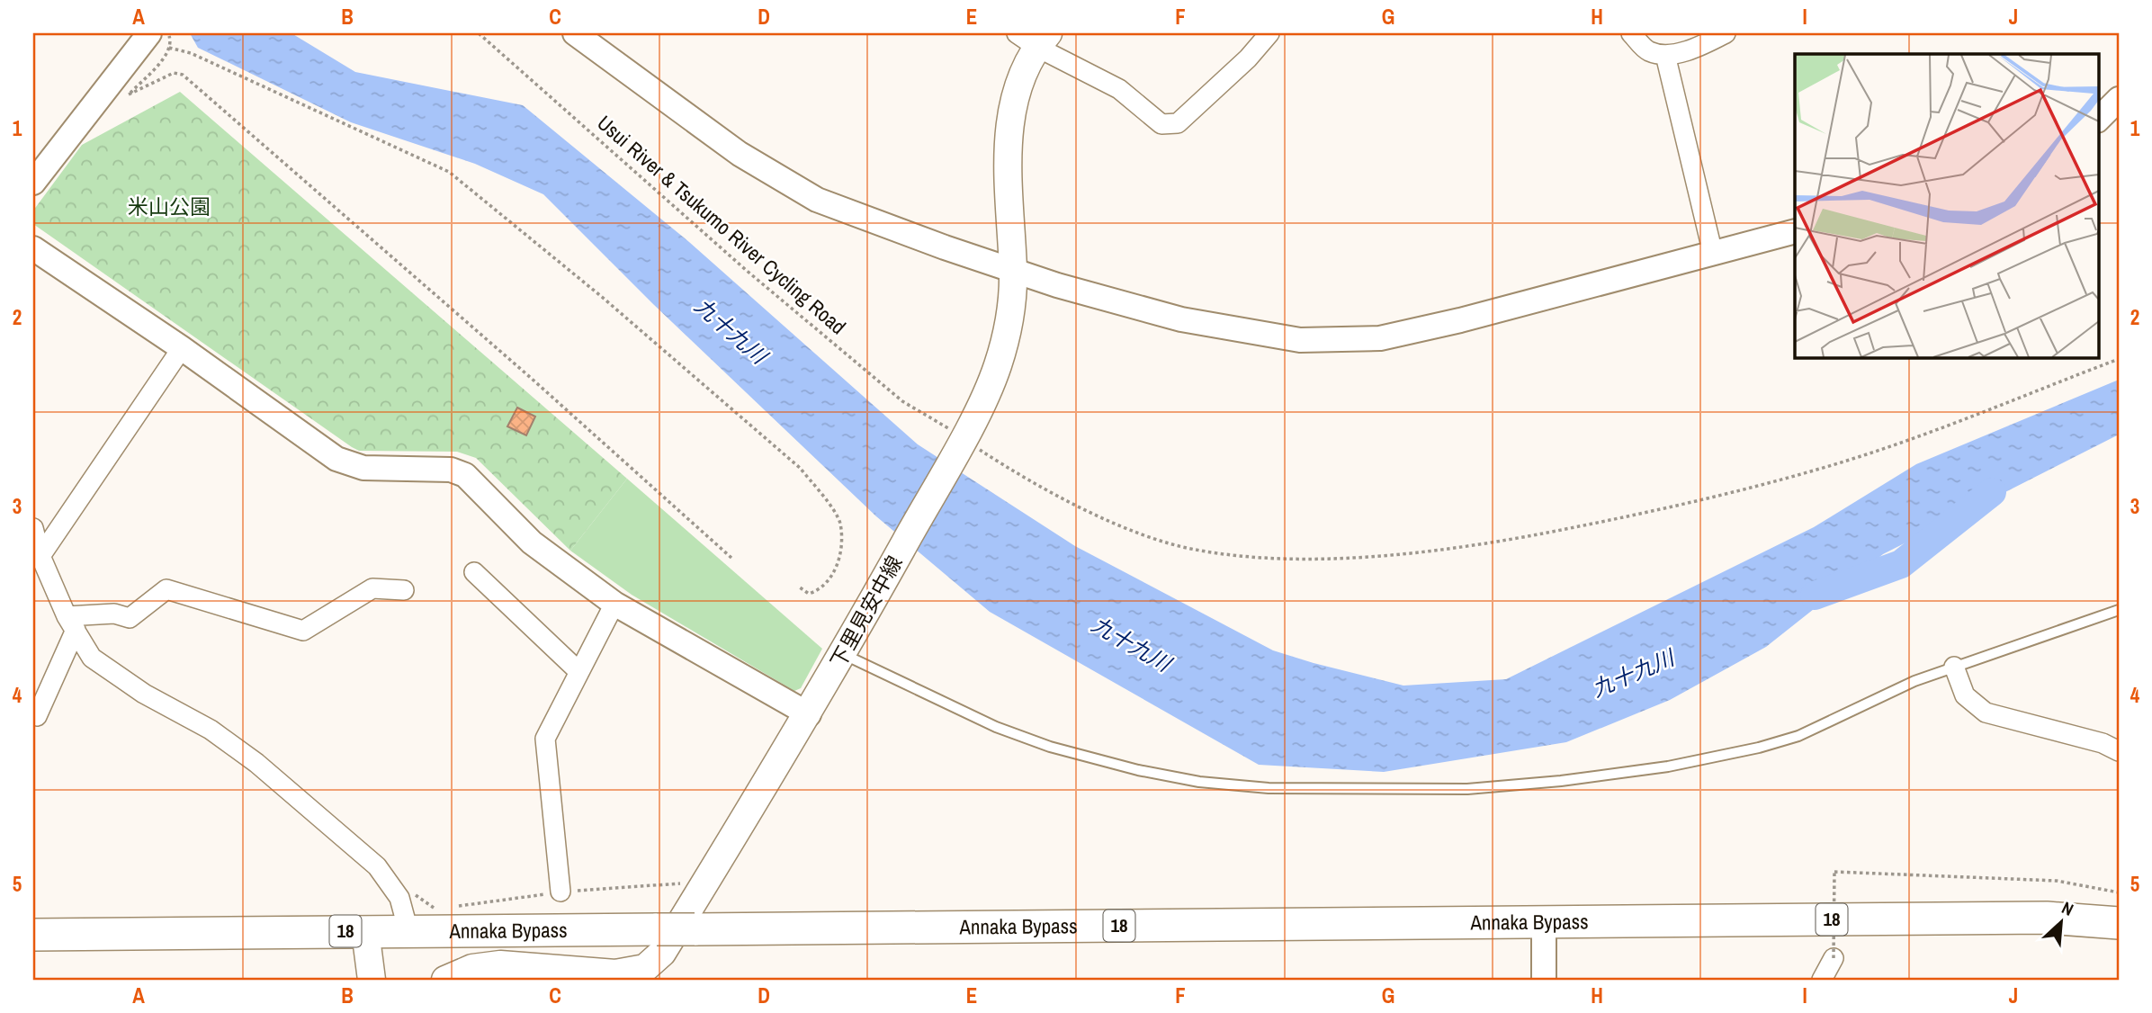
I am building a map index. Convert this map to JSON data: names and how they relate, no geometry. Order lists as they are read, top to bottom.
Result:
{
  "streets": {
    "highway": ["18", "Annaka Bypass"],
    "main road": ["下里見安中線"],
    "path": ["Usui River & Tsukumo River Cycling Road"]
  },
  "crossings": [
    ["Usui River & Tsukumo River Cycling Road", "下里見安中線"]
  ],
  "water": ["九十九川"],
  "parks": ["米山公園"],
  "north": "top right",
  "grid": {
    "columns": [
      "A",
      "B",
      "C",
      "D",
      "E",
      "F",
      "G",
      "H",
      "I",
      "J"
    ],
    "rows": [
      "1",
      "2",
      "3",
      "4",
      "5"
    ]
  }
}
